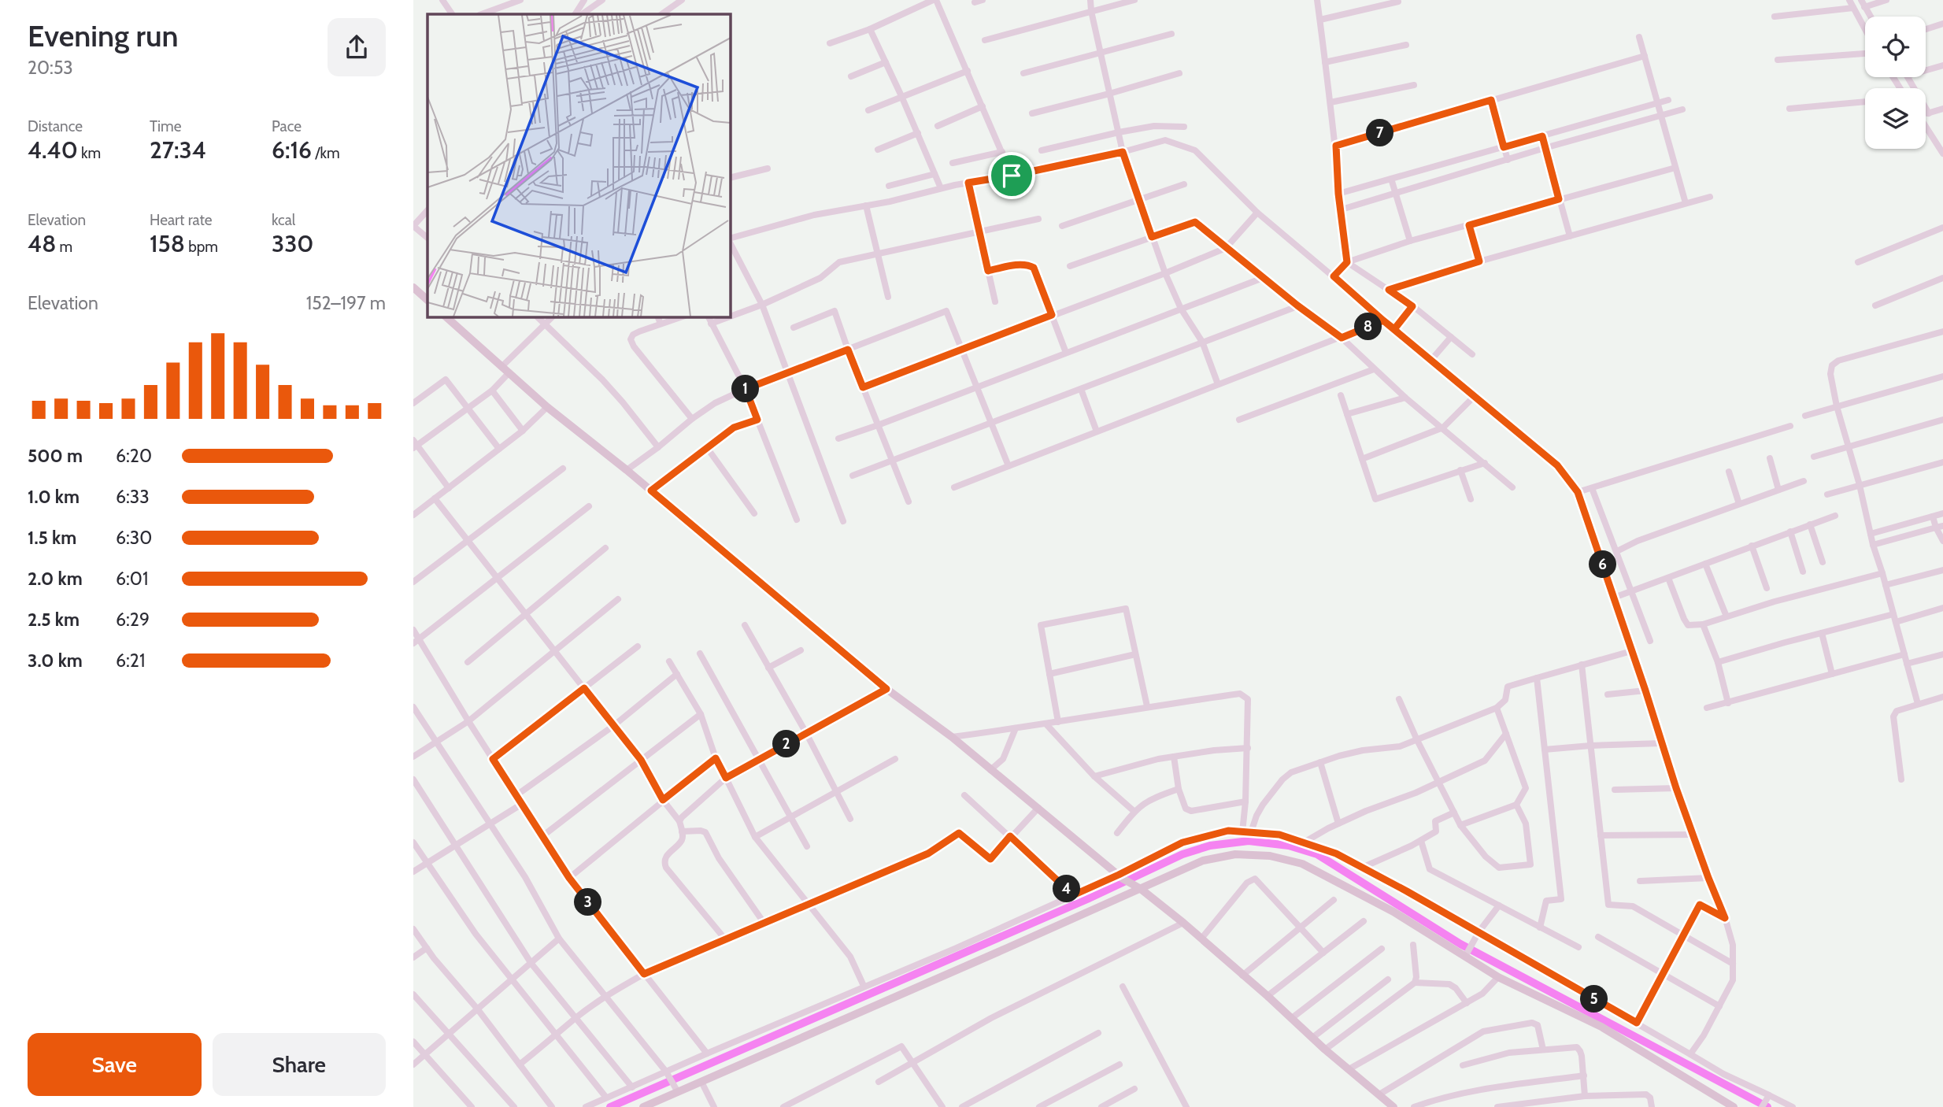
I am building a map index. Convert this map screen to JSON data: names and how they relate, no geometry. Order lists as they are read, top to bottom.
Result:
{
  "page": {
    "heading": ["Evening run", "20:53"],
    "stats": [
      ["Distance", "4.40 km"],
      ["Time", "27:34"],
      ["Pace", "6:16 /km"],
      ["Elevation", "48 m"],
      ["Heart rate", "158 bpm"],
      ["kcal", "330"]
    ],
    "pins": [
      "7",
      "8",
      "1",
      "6",
      "2",
      "4",
      "3",
      "5"
    ],
    "chart": ["Elevation", "152–197 m"],
    "list": [
      {
        "name": "500 m",
        "note": "6:20"
      },
      {
        "name": "1.0 km",
        "note": "6:33"
      },
      {
        "name": "1.5 km",
        "note": "6:30"
      },
      {
        "name": "2.0 km",
        "note": "6:01"
      },
      {
        "name": "2.5 km",
        "note": "6:29"
      },
      {
        "name": "3.0 km",
        "note": "6:21"
      }
    ],
    "buttons": ["Save", "Share"]
  }
}
